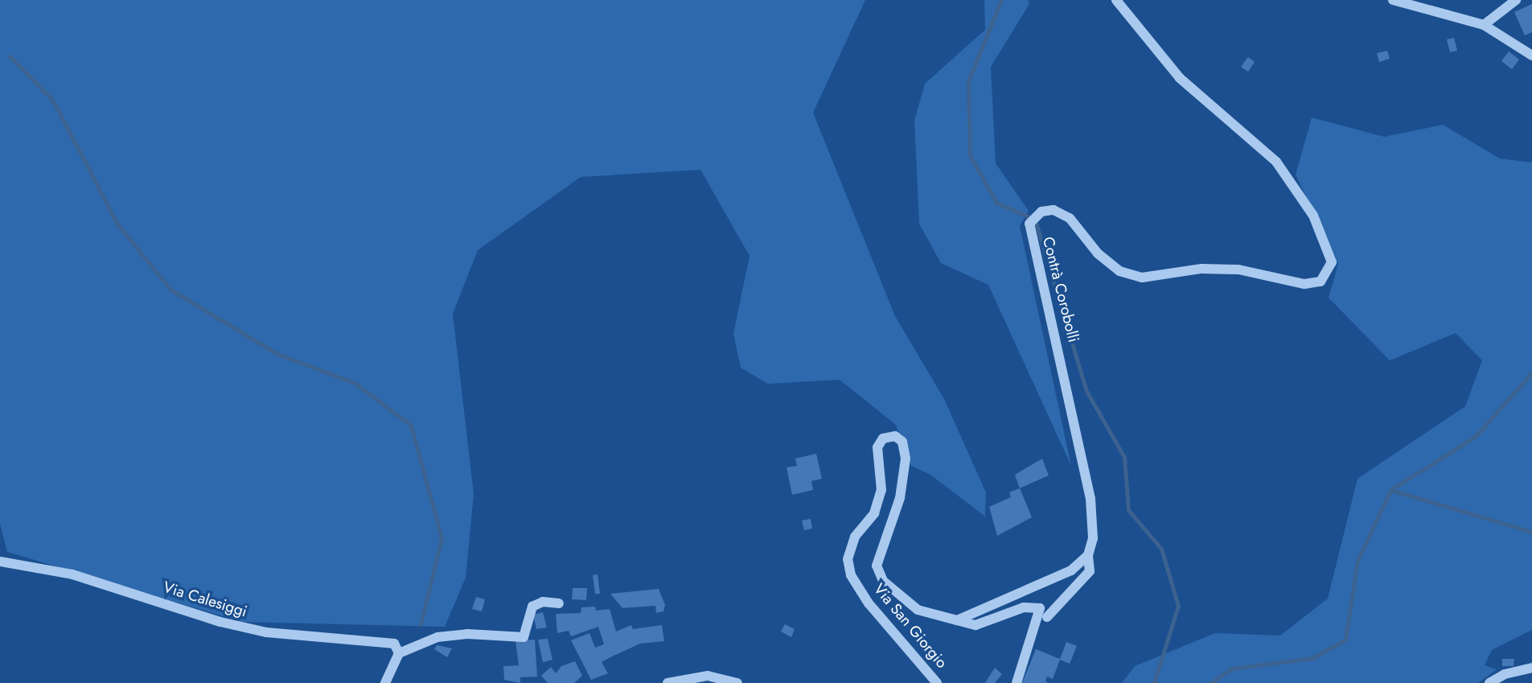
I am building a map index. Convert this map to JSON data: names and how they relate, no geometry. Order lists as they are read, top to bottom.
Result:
{
  "streets": {
    "street": ["Contrà Corobolli", "Via Calesiggi", "Via San Giorgio"]
  }
}
